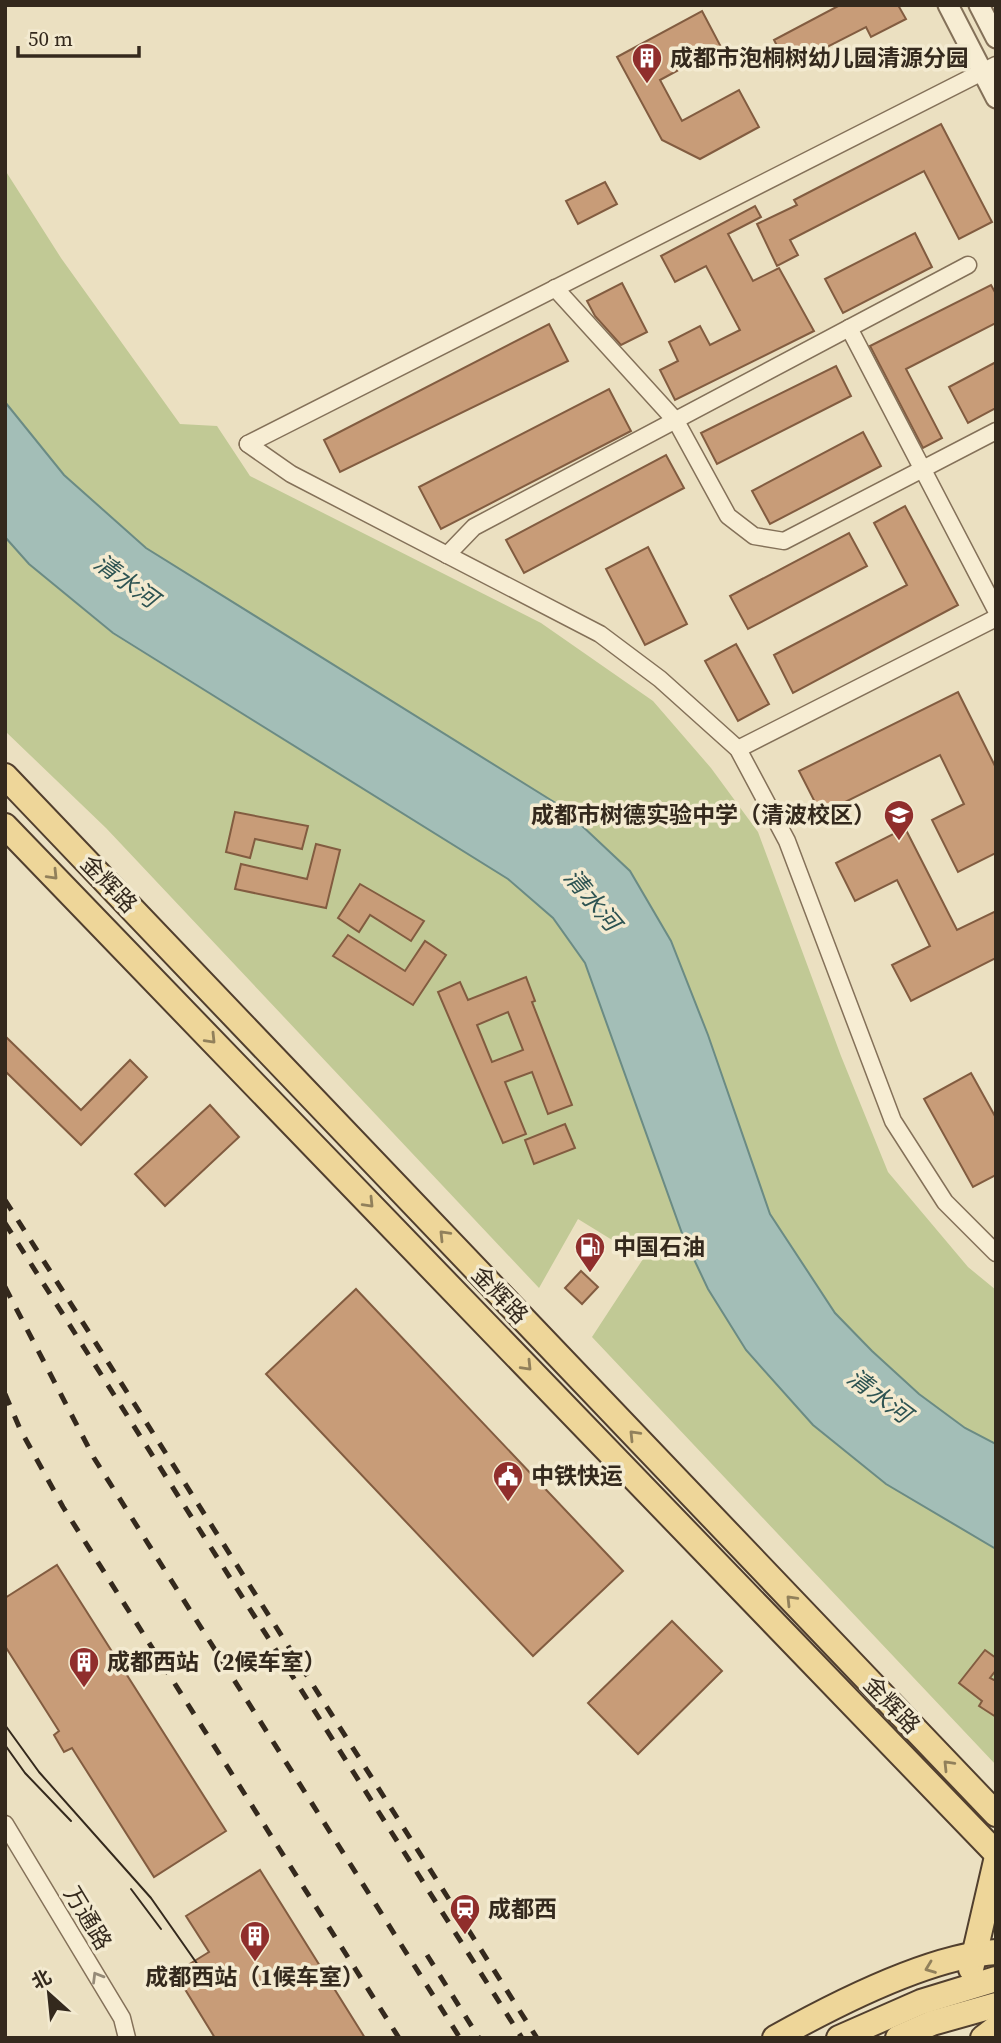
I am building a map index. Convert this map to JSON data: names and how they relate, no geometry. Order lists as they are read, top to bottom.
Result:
{
  "streets": {
    "main road": ["金辉路"],
    "street": ["万通路"]
  },
  "one_way": ["万通路"],
  "water": ["清水河"],
  "places": {
    "building": ["成都市泡桐树幼儿园清源分园", "成都西站（2候车室）", "成都西站（1候车室）"],
    "school or university": ["成都市树德实验中学（清波校区）"],
    "fuel station": ["中国石油"],
    "public building": ["中铁快运"],
    "station": ["成都西"]
  },
  "scale_bar": "50 m",
  "north": "top left"
}
